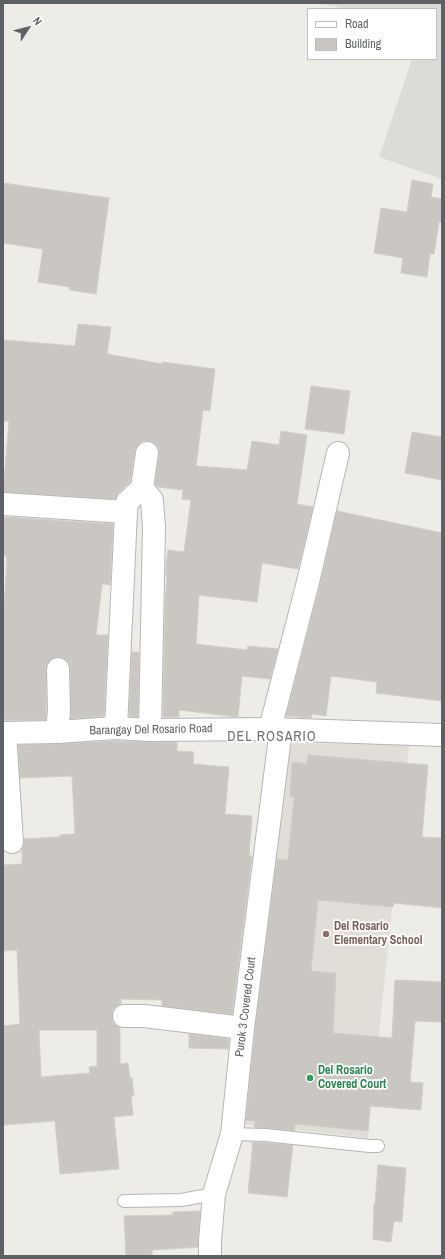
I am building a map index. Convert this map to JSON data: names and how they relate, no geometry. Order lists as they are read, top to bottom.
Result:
{
  "streets": {
    "street": ["Barangay Del Rosario Road", "Purok 3 Covered Court"]
  },
  "crossings": [
    ["Barangay Del Rosario Road", "Purok 3 Covered Court"]
  ],
  "districts": ["DEL ROSARIO"],
  "places": ["Del Rosario Elementary School", "Del Rosario Covered Court"],
  "legend": ["Road", "Building"],
  "north": "top right"
}
